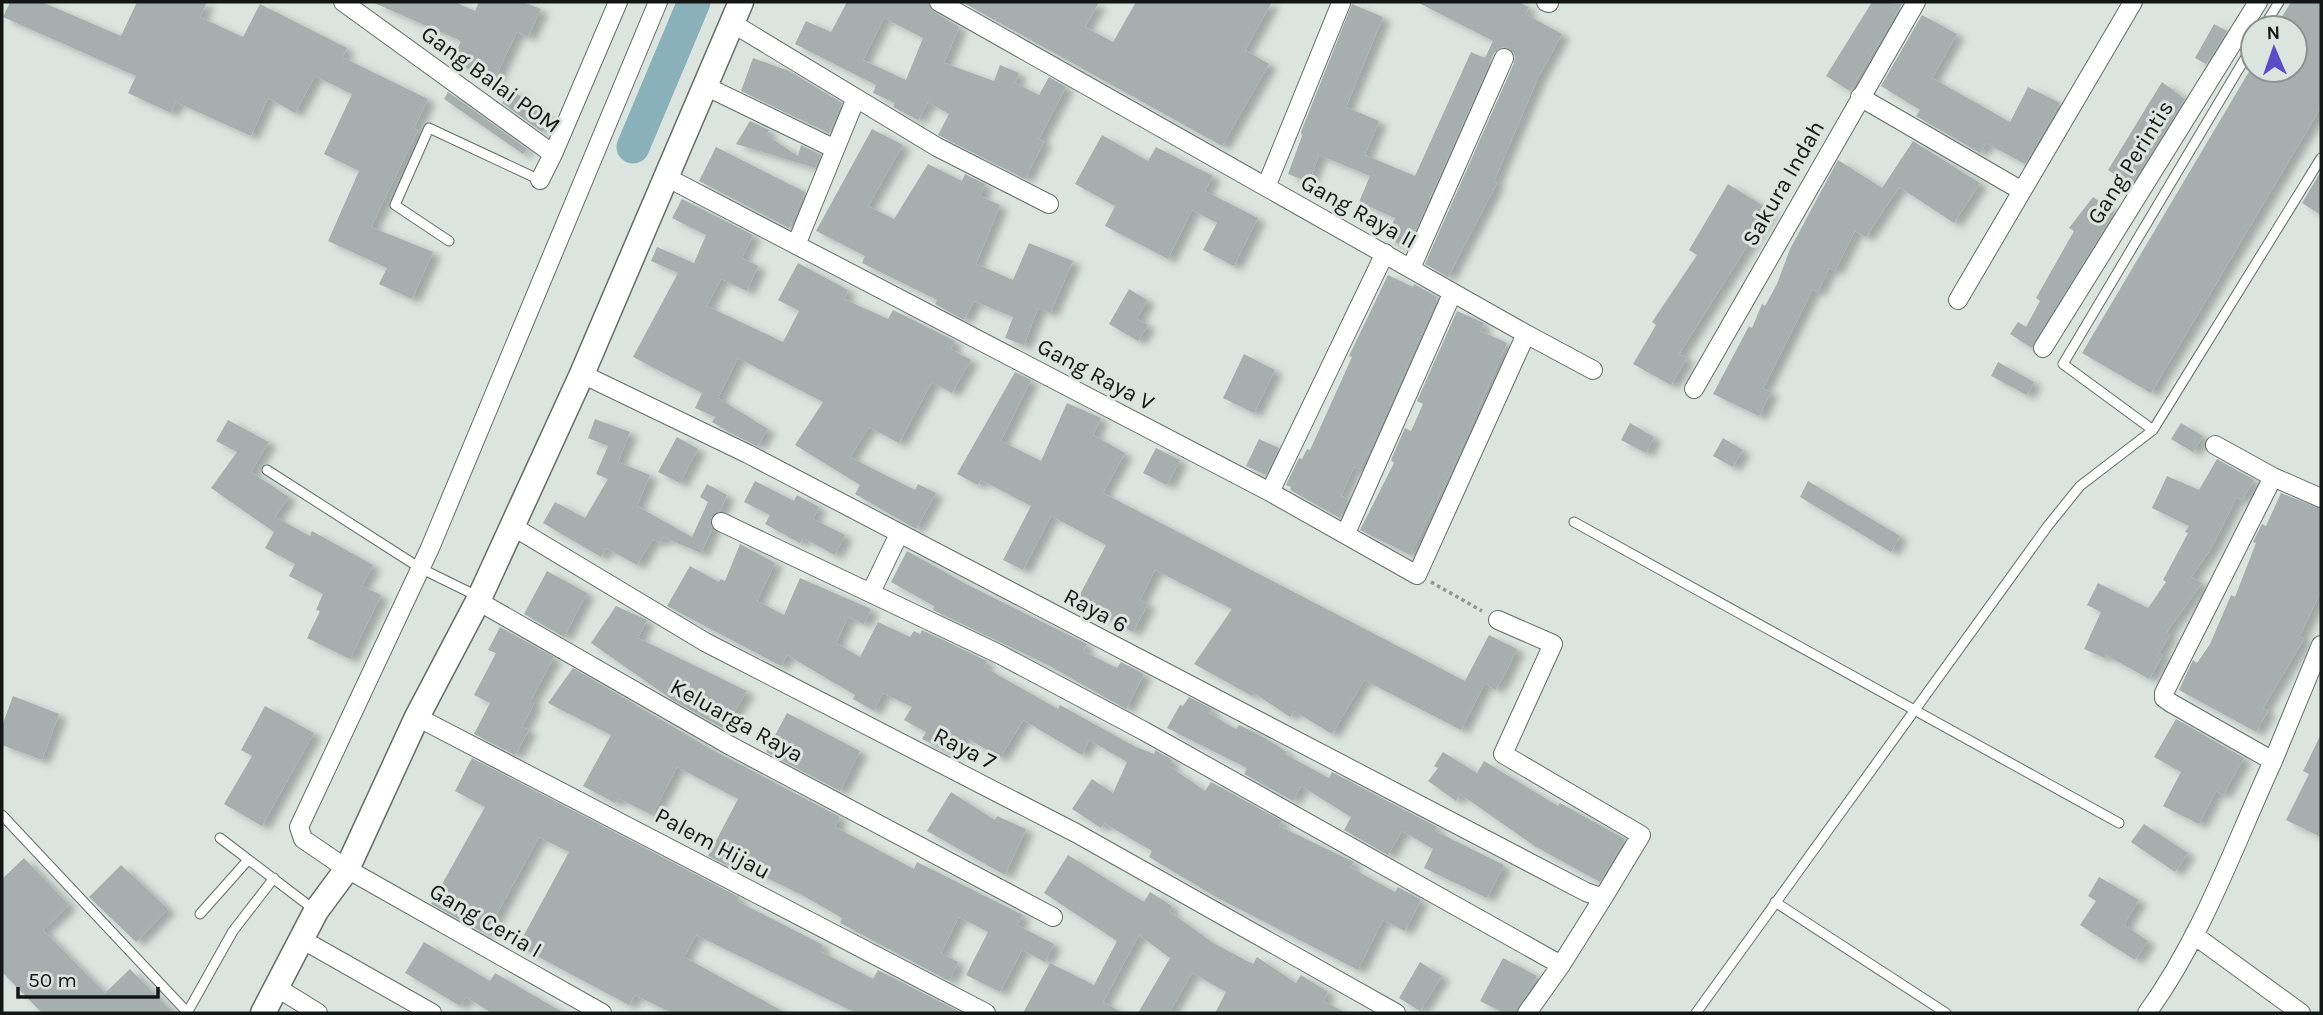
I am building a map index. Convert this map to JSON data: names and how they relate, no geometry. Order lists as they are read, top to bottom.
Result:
{
  "streets": {
    "street": [
      "Gang Balai POM",
      "Gang Perintis",
      "Sakura Indah",
      "Gang Raya II",
      "Gang Raya V",
      "Raya 6",
      "Keluarga Raya",
      "Raya 7",
      "Palem Hijau",
      "Gang Ceria I"
    ]
  },
  "scale_bar": "50 m",
  "north": "top"
}
